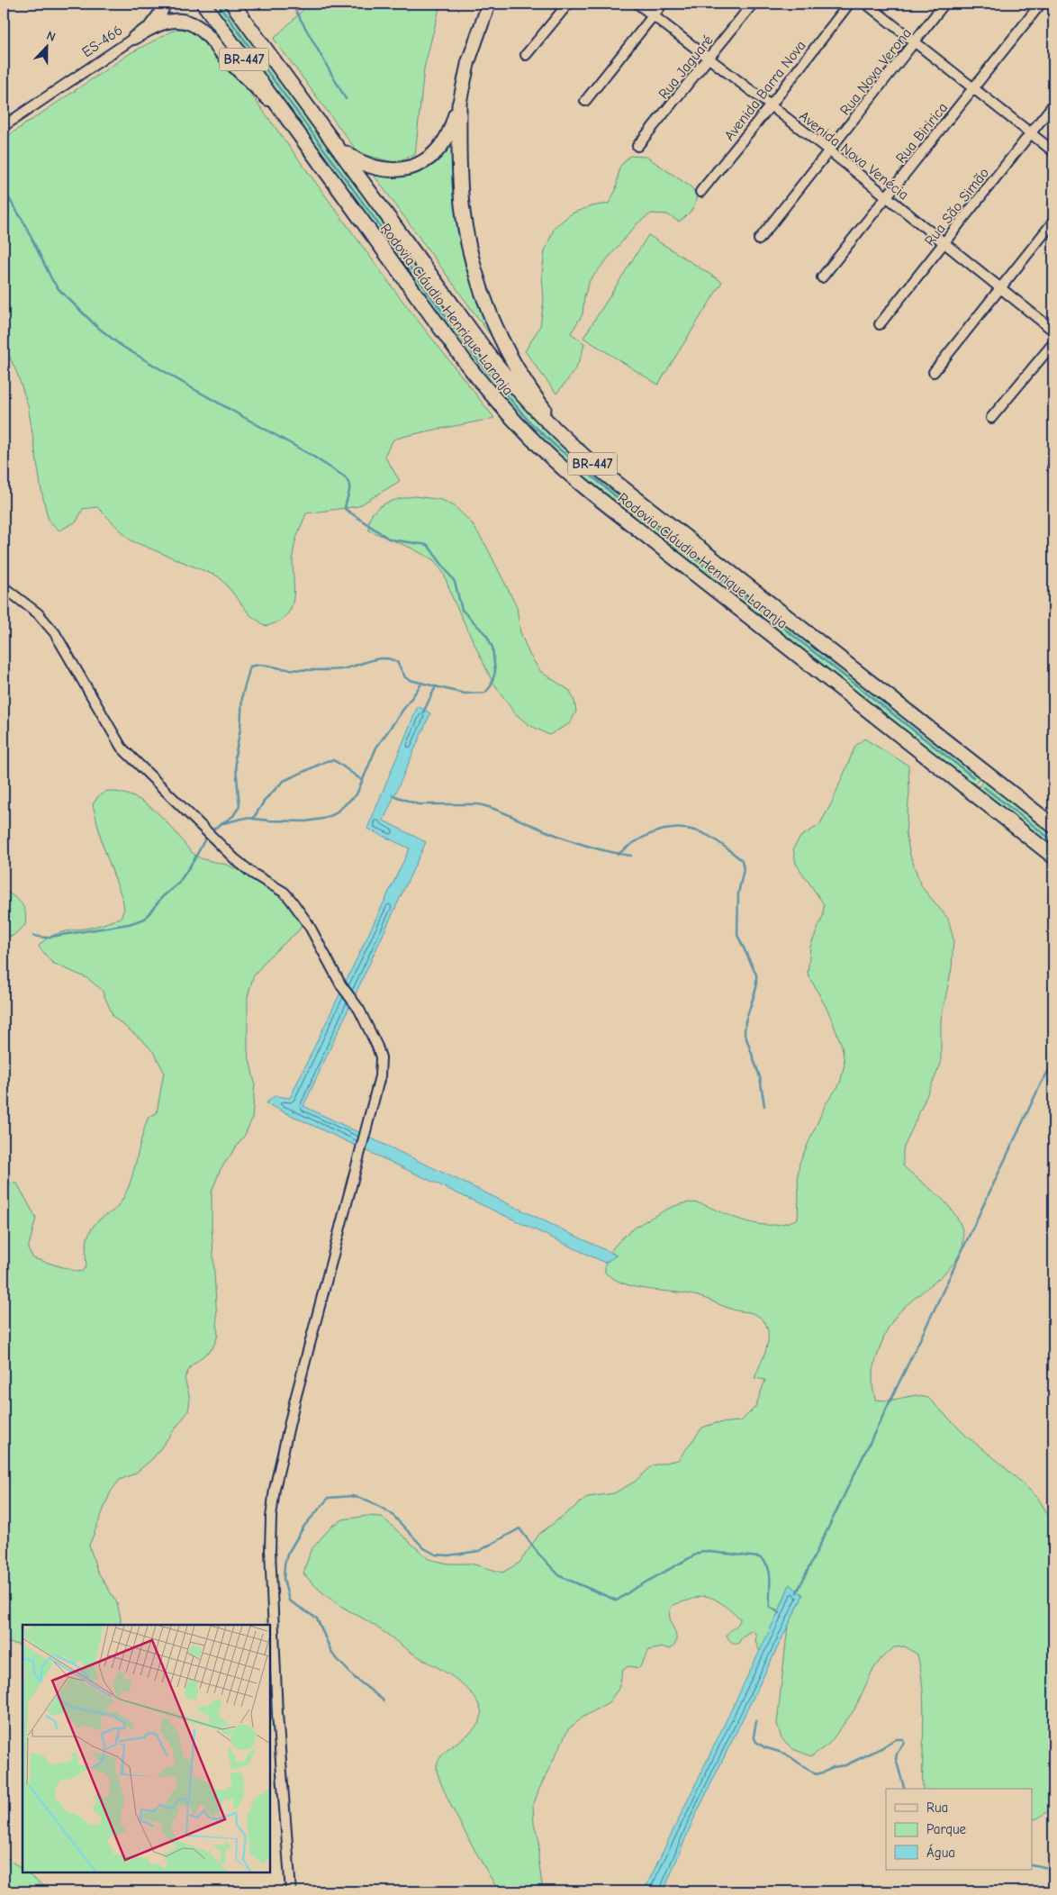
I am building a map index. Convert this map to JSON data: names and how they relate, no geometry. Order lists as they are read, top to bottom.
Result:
{
  "streets": {
    "main road": ["BR-447", "Rodovia Cláudio Henrique Laranja"],
    "street": [
      "ES-466",
      "Rua Jaguaré",
      "Rua Nova Verona",
      "Avenida Barra Nova",
      "Rua Biririca",
      "Avenida Nova Venécia",
      "Rua São Simão"
    ]
  },
  "crossings": [
    ["ES-466", "Rodovia Cláudio Henrique Laranja"],
    ["Rua Jaguaré", "Avenida Nova Venécia"],
    ["Rua Nova Verona", "Avenida Nova Venécia"],
    ["Avenida Barra Nova", "Avenida Nova Venécia"],
    ["Rua Biririca", "Avenida Nova Venécia"],
    ["Avenida Nova Venécia", "Rua São Simão"]
  ],
  "legend": ["Rua", "Parque", "Água"],
  "north": "top"
}
